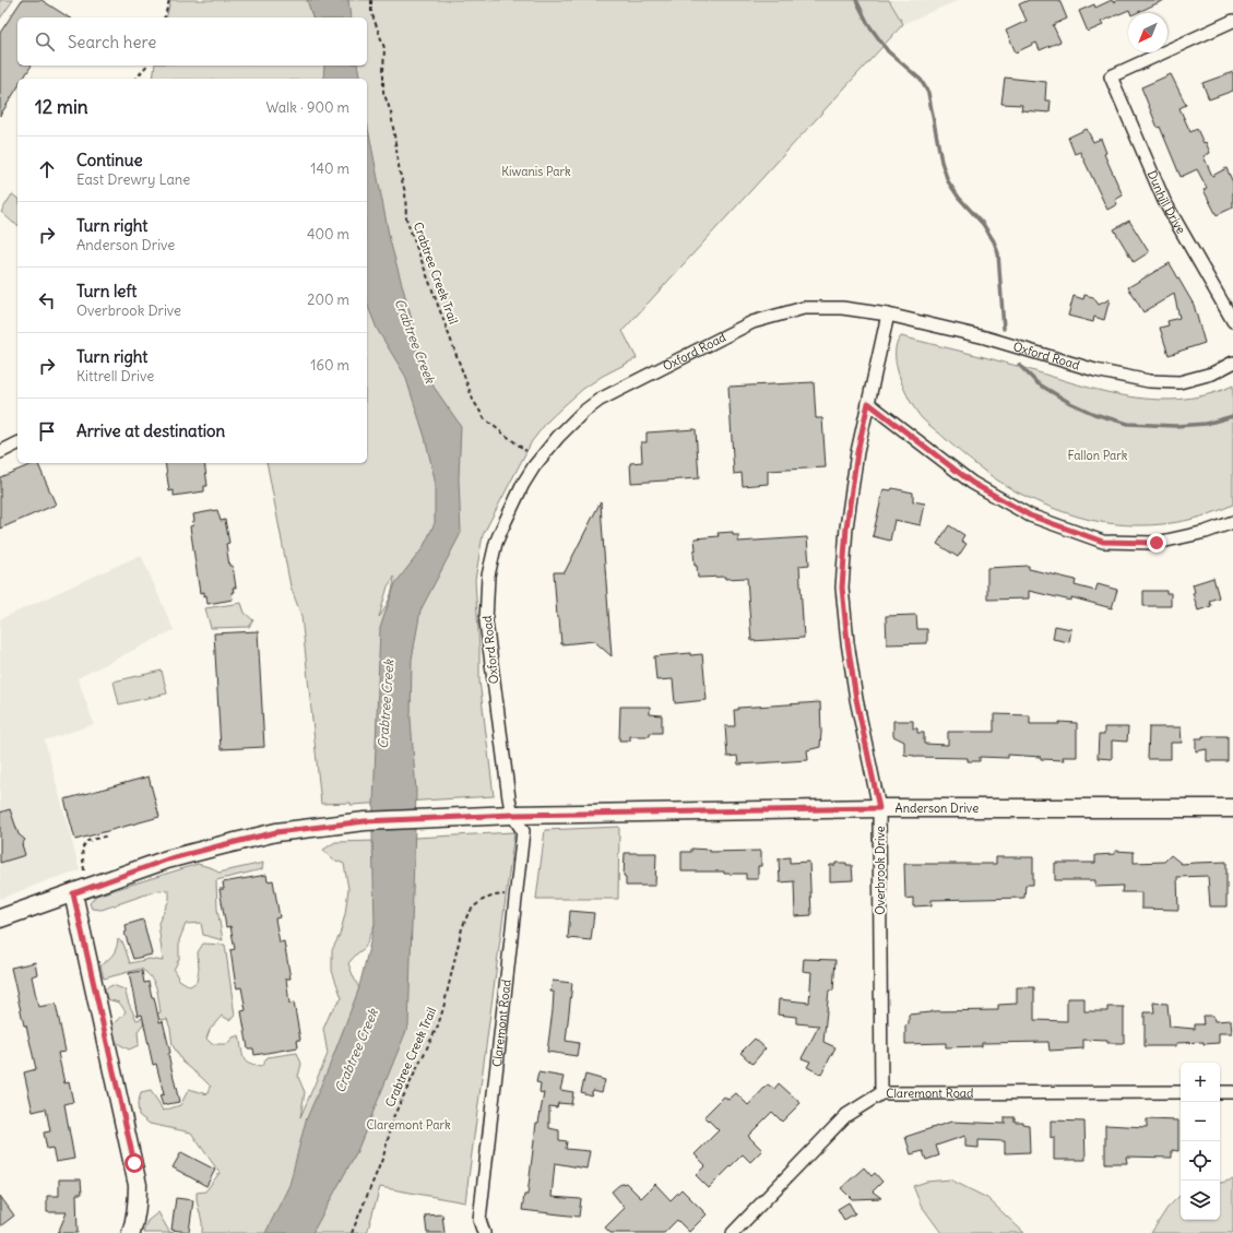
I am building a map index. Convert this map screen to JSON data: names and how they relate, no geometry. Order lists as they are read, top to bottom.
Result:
{
  "streets": {
    "street": [
      "Dunhill Drive",
      "Oxford Road",
      "Anderson Drive",
      "Overbrook Drive",
      "Claremont Road"
    ],
    "path": ["Crabtree Creek Trail"]
  },
  "crossings": [
    ["Crabtree Creek Trail", "Claremont Road"],
    ["Oxford Road", "Anderson Drive"],
    ["Oxford Road", "Overbrook Drive"],
    ["Oxford Road", "Claremont Road"],
    ["Anderson Drive", "Overbrook Drive"],
    ["Anderson Drive", "Claremont Road"],
    ["Overbrook Drive", "Claremont Road"]
  ],
  "water": ["Crabtree Creek"],
  "parks": ["Kiwanis Park", "Fallon Park", "Claremont Park"],
  "north": "bottom left",
  "page": {
    "search": "Search here",
    "heading": ["12 min", "Walk · 900 m"],
    "list": [
      ["Continue", "East Drewry Lane", "140 m"],
      ["Turn right", "Anderson Drive", "400 m"],
      ["Turn left", "Overbrook Drive", "200 m"],
      ["Turn right", "Kittrell Drive", "160 m"],
      "Arrive at destination"
    ],
    "map_buttons": ["+", "−"]
  }
}
